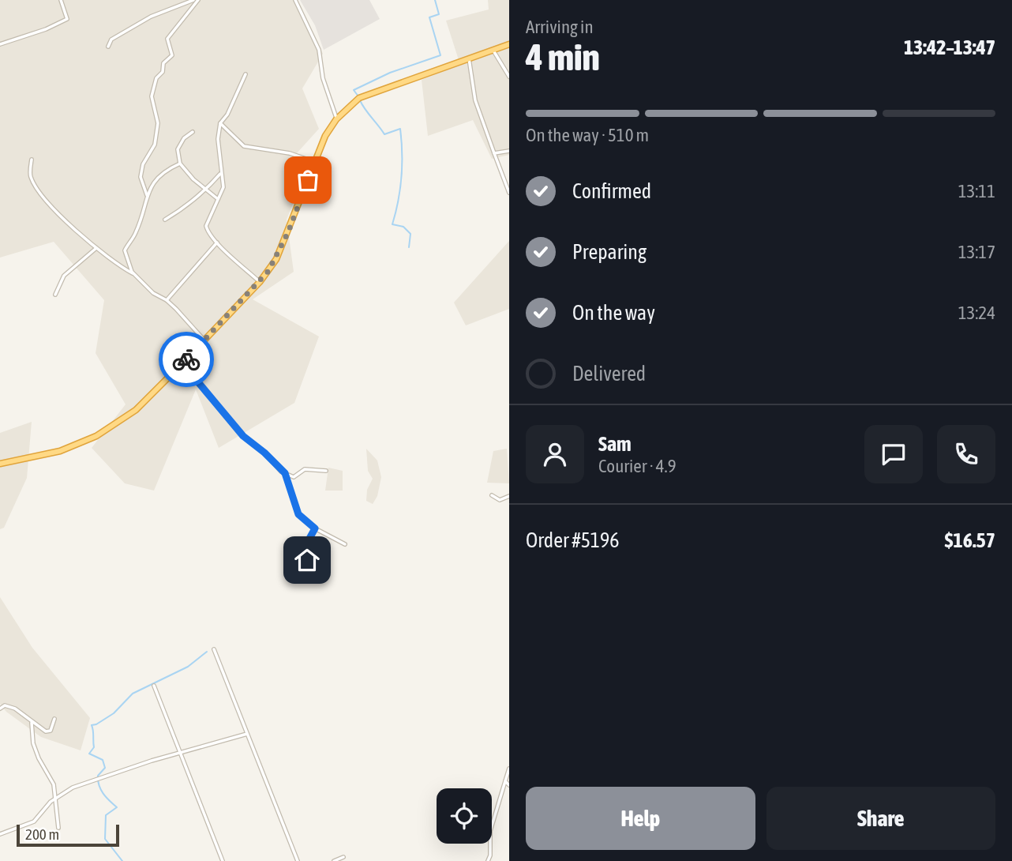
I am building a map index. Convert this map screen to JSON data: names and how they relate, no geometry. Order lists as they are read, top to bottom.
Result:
{
  "scale_bar": "200 m",
  "page": {
    "heading": ["4 min", "Arriving in", "13:42–13:47"],
    "panel": [
      "Sam",
      "Courier · 4.9",
      "Order #5196",
      "$16.57"
    ],
    "bar": "On the way · 510 m",
    "list": [
      ["Confirmed", "13:11"],
      ["Preparing", "13:17"],
      ["On the way", "13:24"],
      "Delivered"
    ],
    "buttons": ["Help", "Share"],
    "scale": "200 m"
  }
}
